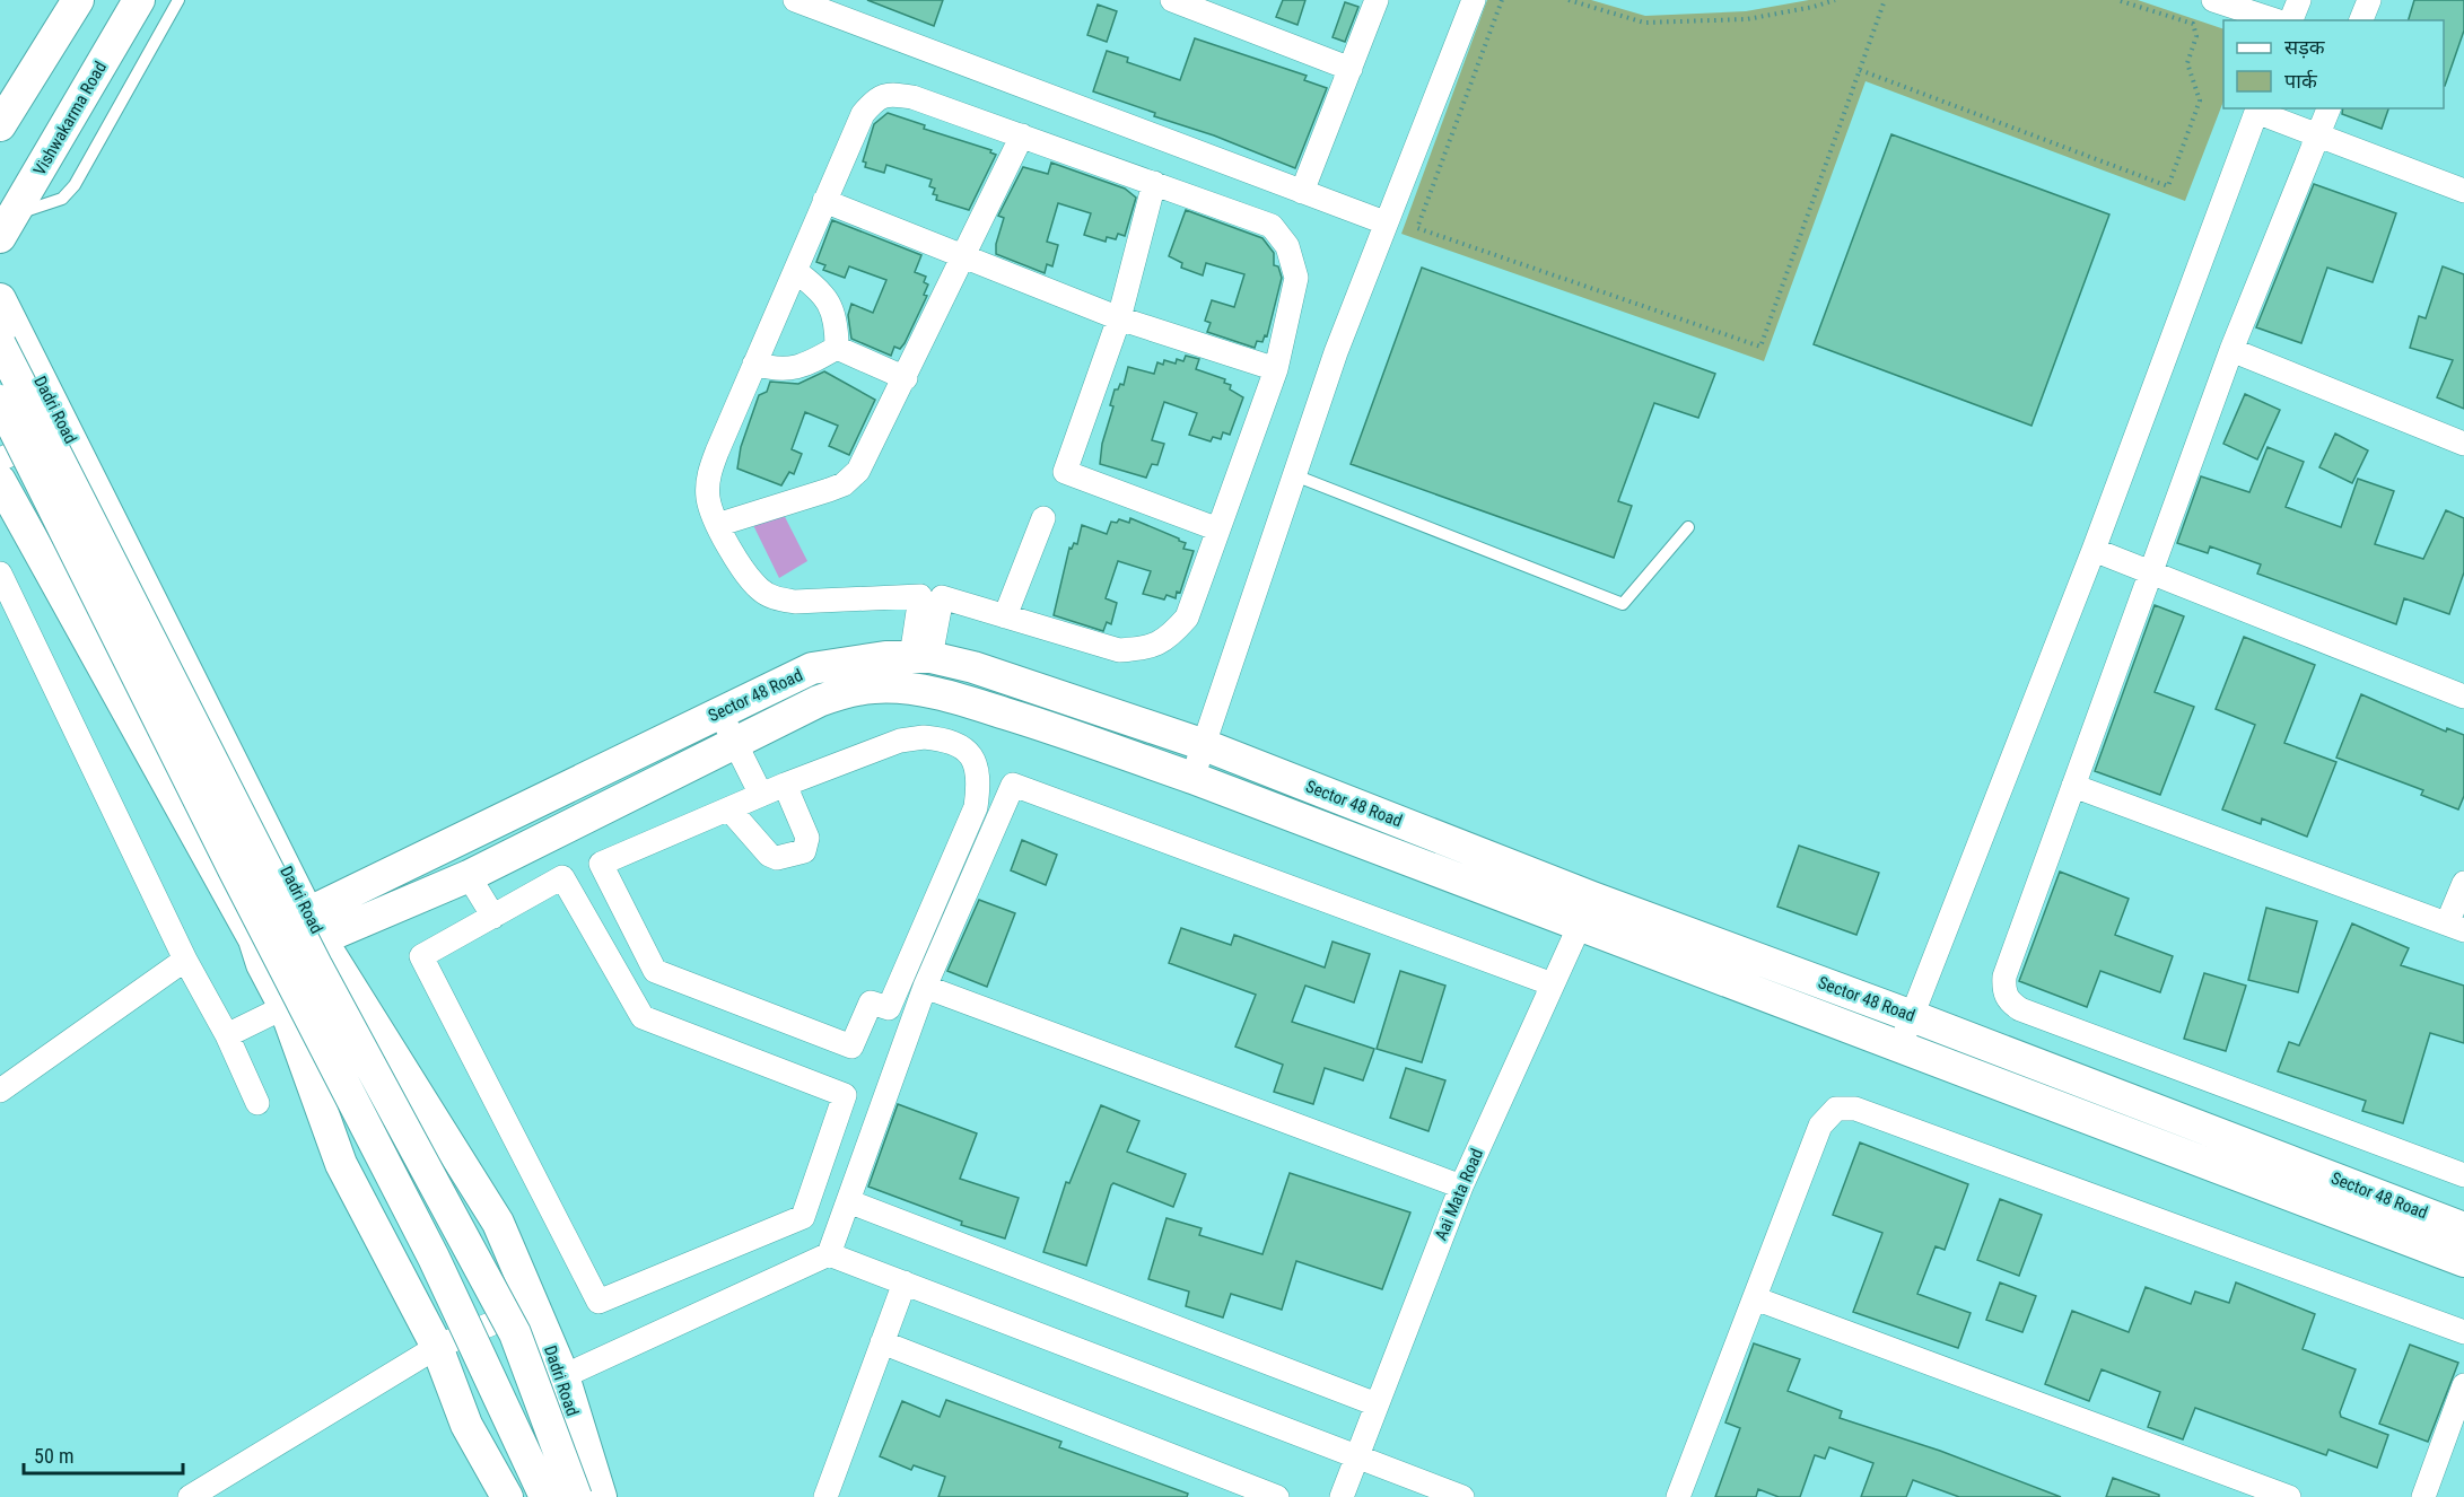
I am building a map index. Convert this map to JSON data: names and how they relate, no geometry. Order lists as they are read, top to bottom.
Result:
{
  "streets": {
    "street": [
      "Vishwakarma Road",
      "Dadri Road",
      "Sector 48 Road",
      "Aai Mata Road"
    ]
  },
  "crossings": [
    ["Dadri Road", "Sector 48 Road"],
    ["Sector 48 Road", "Aai Mata Road"]
  ],
  "legend": ["सड़क", "पार्क"],
  "scale_bar": "50 m"
}
